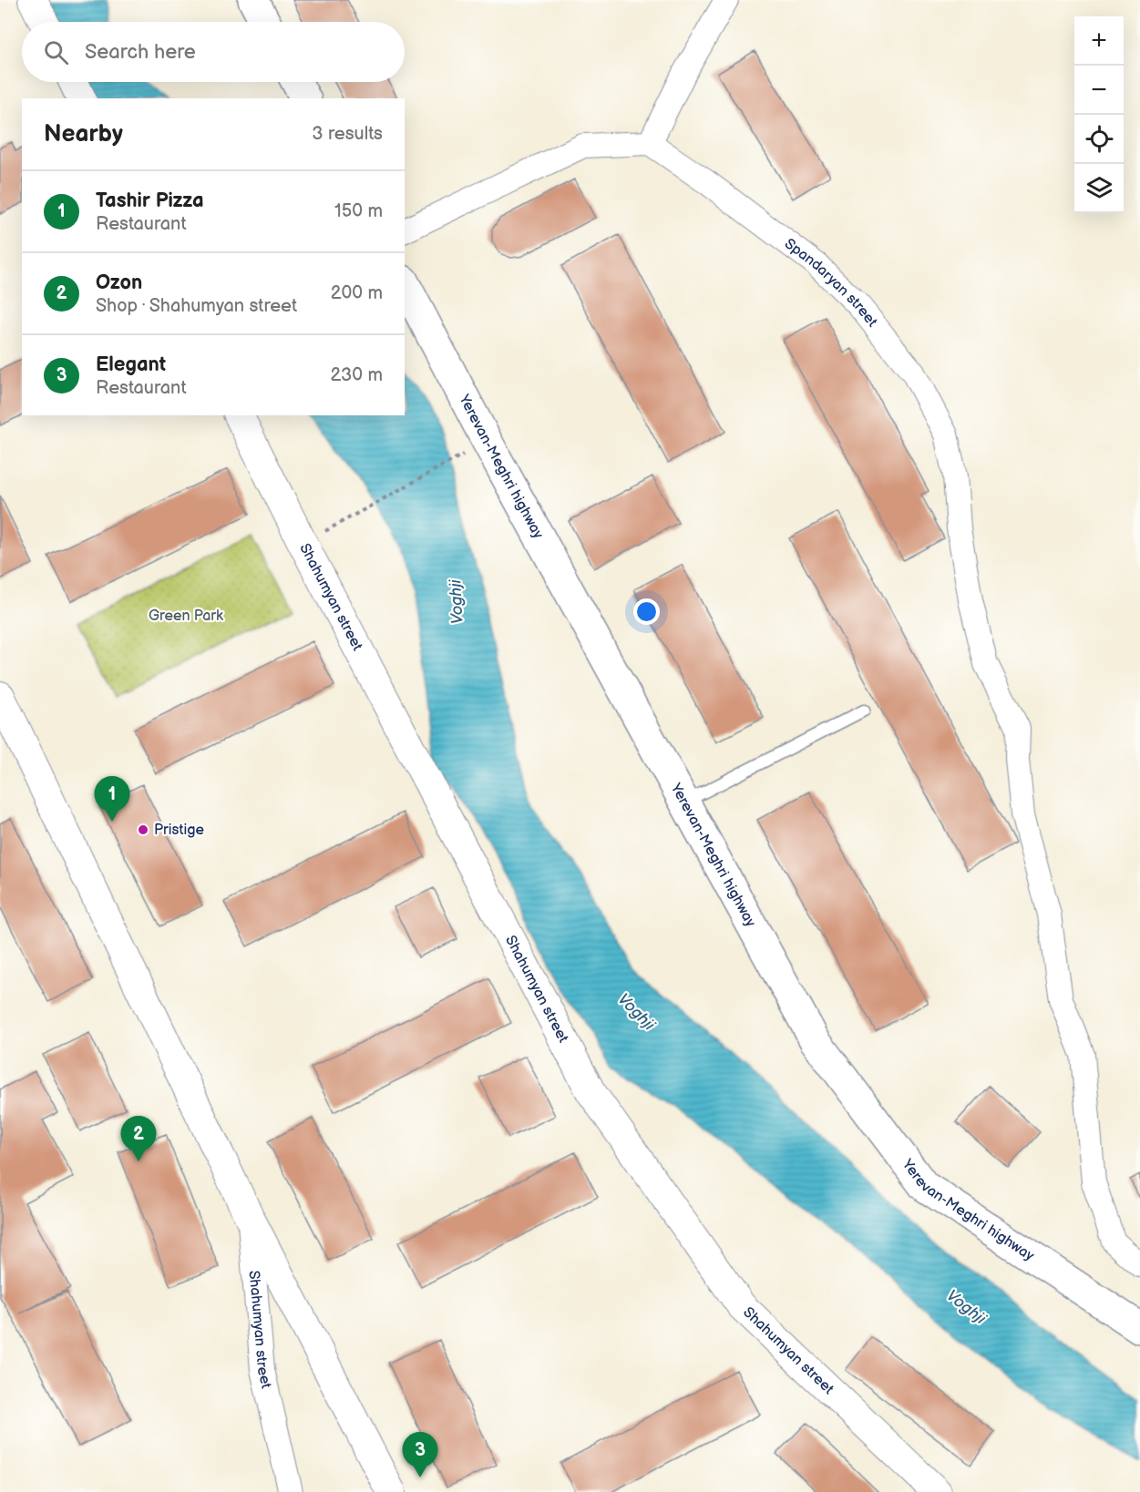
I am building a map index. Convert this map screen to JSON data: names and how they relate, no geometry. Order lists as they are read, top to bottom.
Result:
{
  "streets": {
    "highway": ["Yerevan-Meghri highway"],
    "street": ["Spandaryan street", "Shahumyan street"]
  },
  "water": ["Voghji"],
  "parks": ["Green Park"],
  "places": ["Pristige"],
  "page": {
    "map_buttons": ["+", "−"],
    "search": "Search here",
    "heading": ["Nearby", "3 results"],
    "list": [
      {
        "mark": "1",
        "name": "Tashir Pizza",
        "note": "Restaurant",
        "value": "150 m"
      },
      {
        "mark": "2",
        "name": "Ozon",
        "note": "Shop · Shahumyan street",
        "value": "200 m"
      },
      {
        "mark": "3",
        "name": "Elegant",
        "note": "Restaurant",
        "value": "230 m"
      }
    ],
    "pins": ["1", "2", "3"]
  }
}
